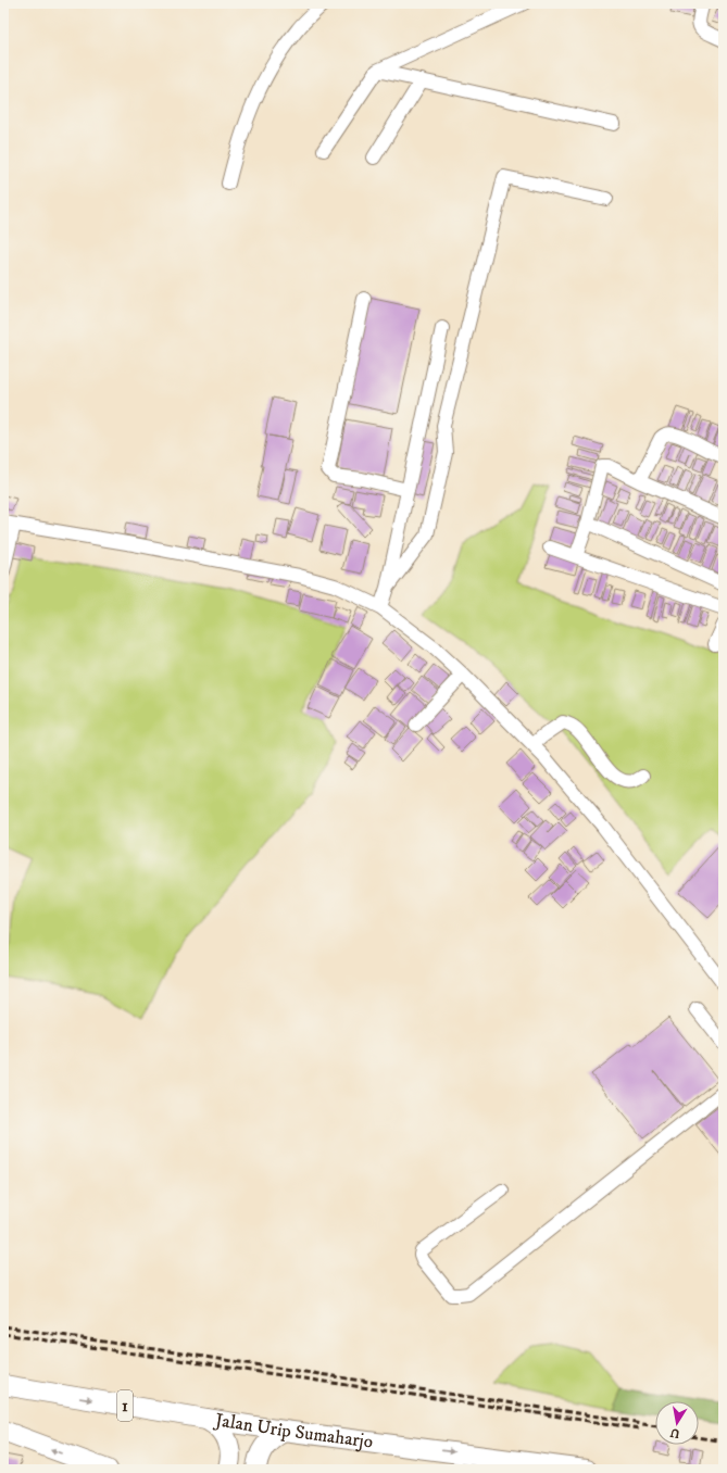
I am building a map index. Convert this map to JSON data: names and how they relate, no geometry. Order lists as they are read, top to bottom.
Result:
{
  "streets": {
    "highway": ["1", "Jalan Urip Sumaharjo"]
  },
  "one_way": ["Jalan Urip Sumaharjo"],
  "north": "bottom"
}
